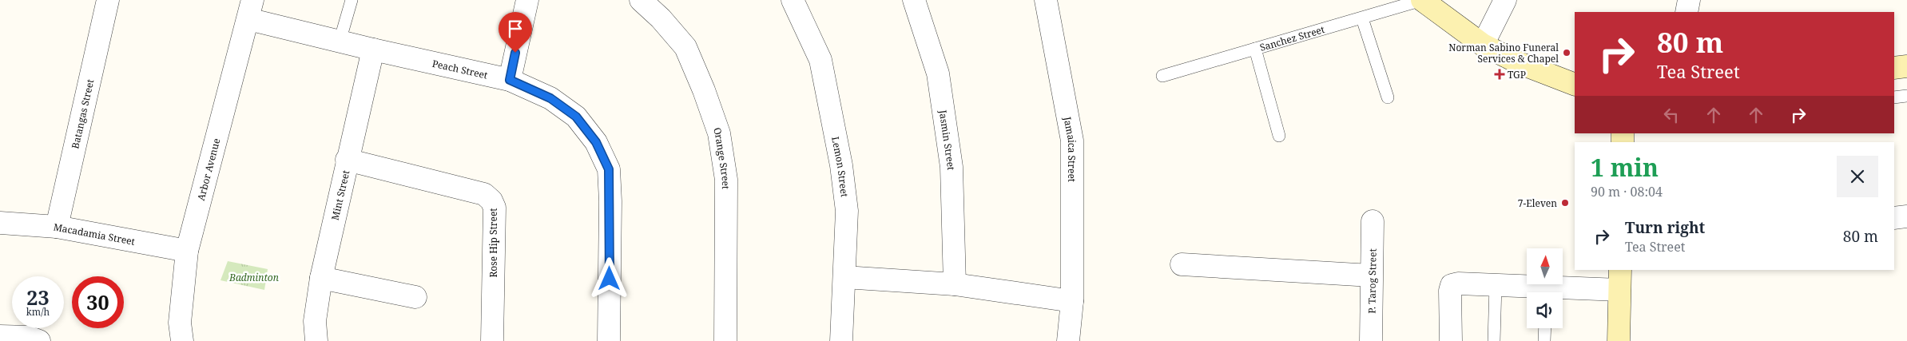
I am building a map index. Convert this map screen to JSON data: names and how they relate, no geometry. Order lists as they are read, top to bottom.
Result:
{
  "streets": {
    "street": [
      "Peach Street",
      "Batangas Street",
      "Jasmin Street",
      "Jamaica Street",
      "Orange Street",
      "Lemon Street",
      "Arbor Avenue",
      "Mint Street",
      "Macadamia Street",
      "Rose Hip Street",
      "P. Tarog Street"
    ],
    "lane": ["Sanchez Street"]
  },
  "crossings": [
    ["Peach Street", "Arbor Avenue"],
    ["Peach Street", "Mint Street"],
    ["Batangas Street", "Macadamia Street"],
    ["Arbor Avenue", "Macadamia Street"],
    ["Mint Street", "Rose Hip Street"]
  ],
  "parks": ["Badminton"],
  "places": {
    "other": ["Norman Sabino Funeral Services & Chapel", "7-Eleven"],
    "health": ["TGP"]
  },
  "north": "top",
  "page": {
    "turn": ["80 m", "Tea Street"],
    "heading": ["1 min", "90 m · 08:04"],
    "list": [
      {
        "name": "Turn right",
        "note": "Tea Street",
        "value": "80 m"
      }
    ],
    "speed": "23 km/h",
    "limit": "30"
  }
}
